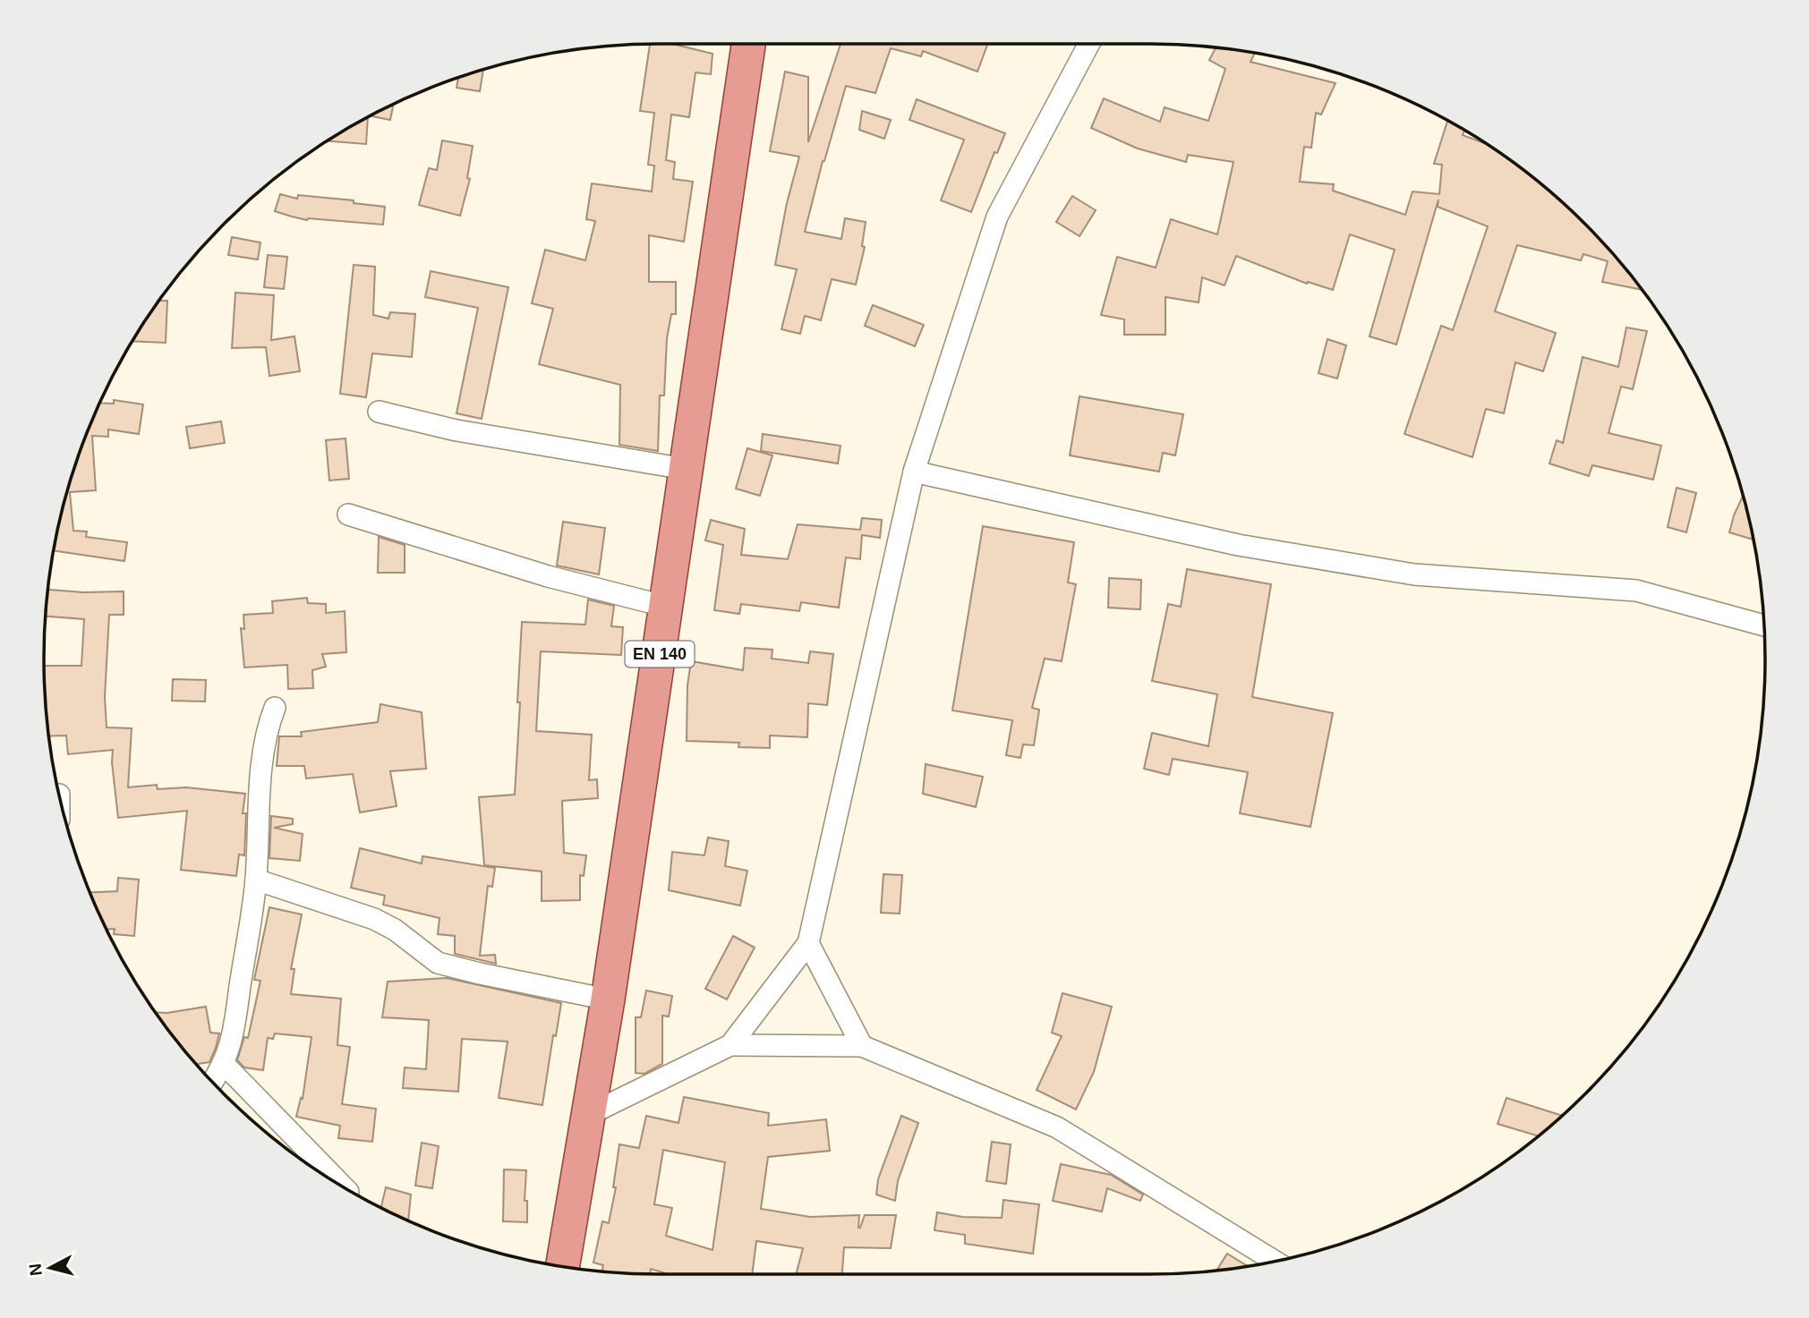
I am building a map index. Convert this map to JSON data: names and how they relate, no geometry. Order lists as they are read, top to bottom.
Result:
{
  "streets": {
    "main road": ["EN 140"]
  },
  "north": "left"
}
